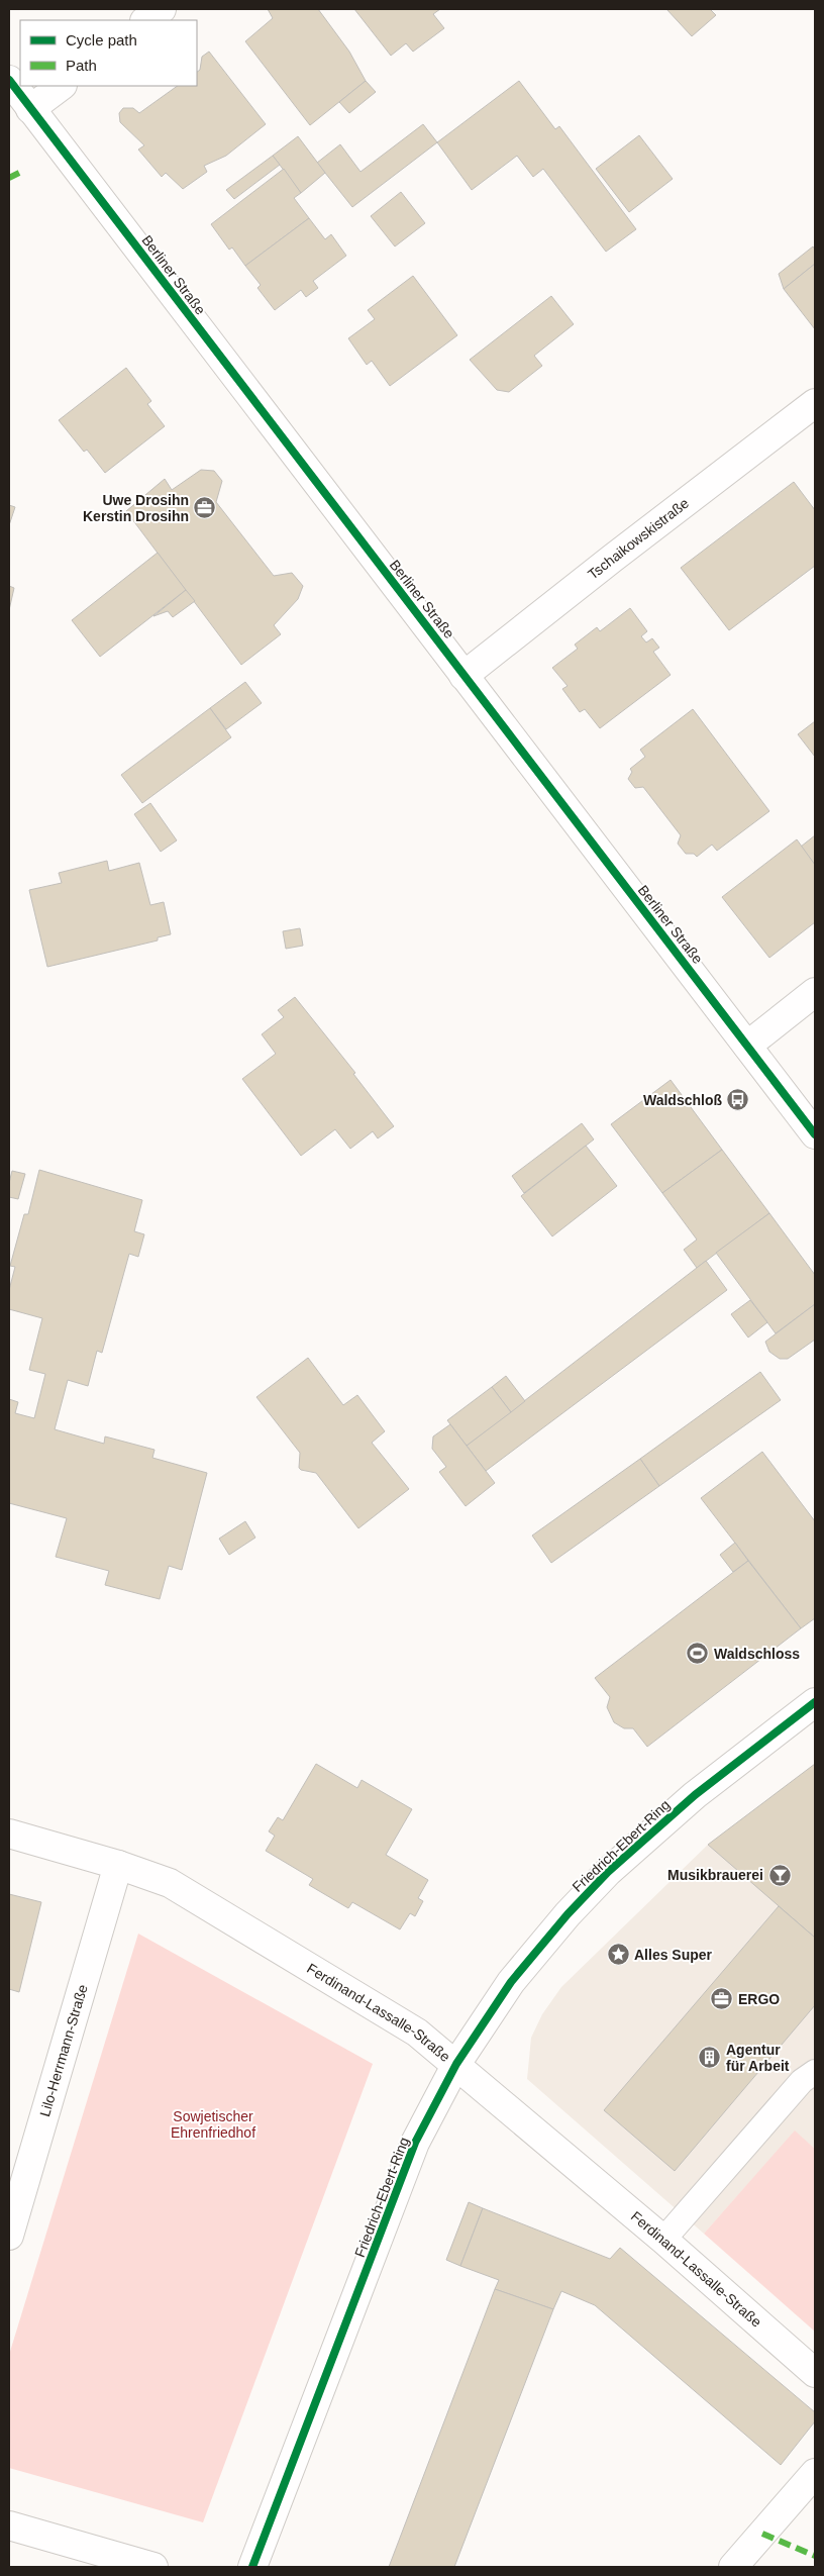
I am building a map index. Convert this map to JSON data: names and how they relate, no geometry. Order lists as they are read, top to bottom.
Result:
{
  "streets": {
    "street": [
      "Berliner Straße",
      "Tschaikowskistraße",
      "Friedrich-Ebert-Ring",
      "Ferdinand-Lassalle-Straße",
      "Lilo-Herrmann-Straße"
    ]
  },
  "crossings": [
    ["Berliner Straße", "Tschaikowskistraße"],
    ["Friedrich-Ebert-Ring", "Ferdinand-Lassalle-Straße"],
    ["Ferdinand-Lassalle-Straße", "Lilo-Herrmann-Straße"]
  ],
  "parks": ["Sowjetischer Ehrenfriedhof"],
  "places": {
    "office": ["Uwe Drosihn Kerstin Drosihn", "ERGO"],
    "bus stop": ["Waldschloß"],
    "sports": ["Waldschloss"],
    "bar": ["Musikbrauerei"],
    "place": ["Alles Super"],
    "building": ["Agentur für Arbeit"]
  },
  "legend": ["Cycle path", "Path"]
}
